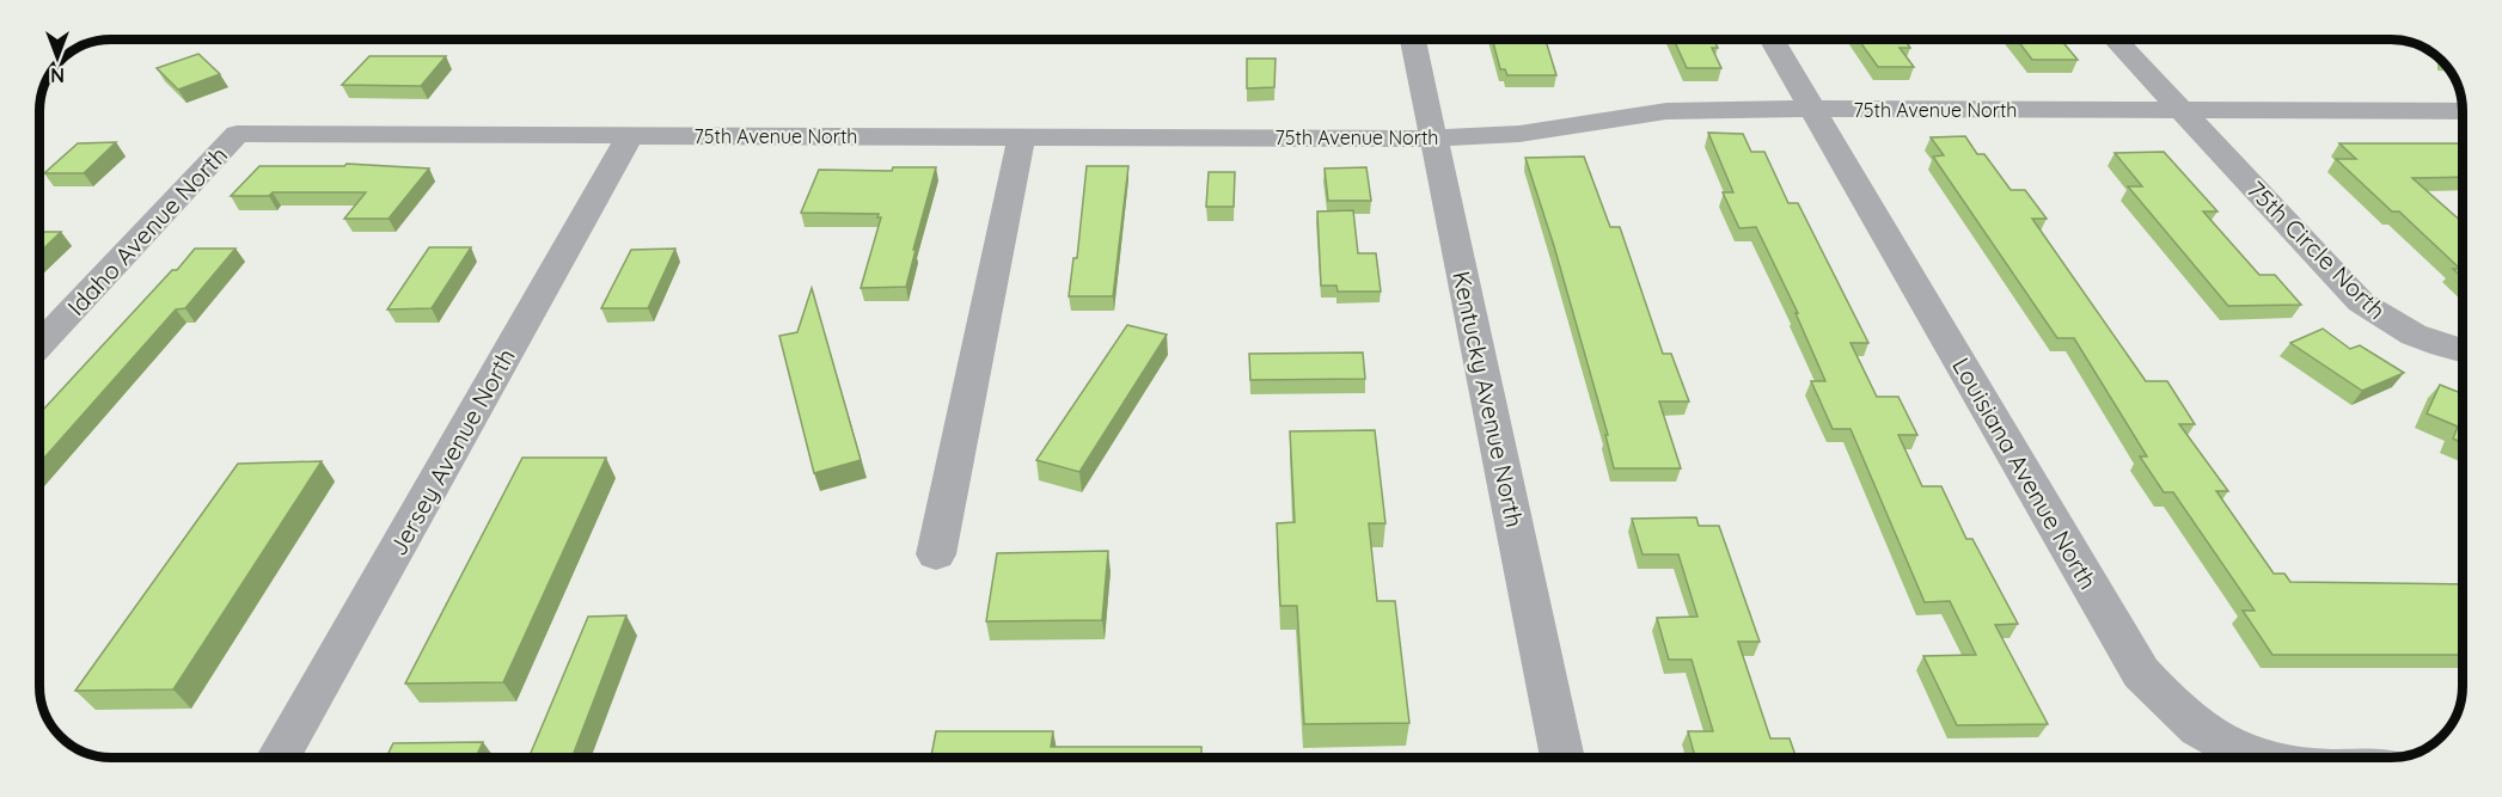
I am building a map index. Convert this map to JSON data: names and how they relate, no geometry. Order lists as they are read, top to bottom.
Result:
{
  "streets": {
    "street": [
      "75th Avenue North",
      "Idaho Avenue North",
      "75th Circle North",
      "Kentucky Avenue North",
      "Jersey Avenue North",
      "Louisiana Avenue North"
    ]
  },
  "crossings": [
    ["75th Avenue North", "Idaho Avenue North"],
    ["75th Avenue North", "75th Circle North"],
    ["75th Avenue North", "Kentucky Avenue North"],
    ["75th Avenue North", "Jersey Avenue North"],
    ["75th Avenue North", "Louisiana Avenue North"]
  ],
  "north": "bottom"
}
